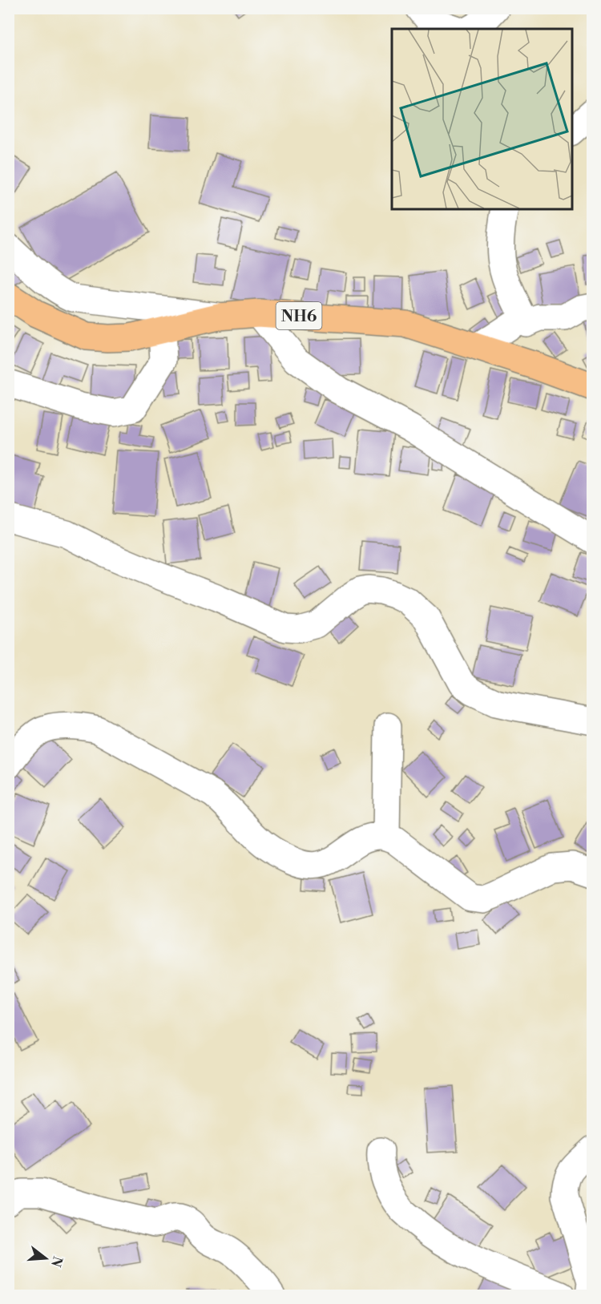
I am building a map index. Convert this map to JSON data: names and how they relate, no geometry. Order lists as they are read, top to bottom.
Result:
{
  "streets": {
    "highway": ["NH6"]
  },
  "north": "right"
}
